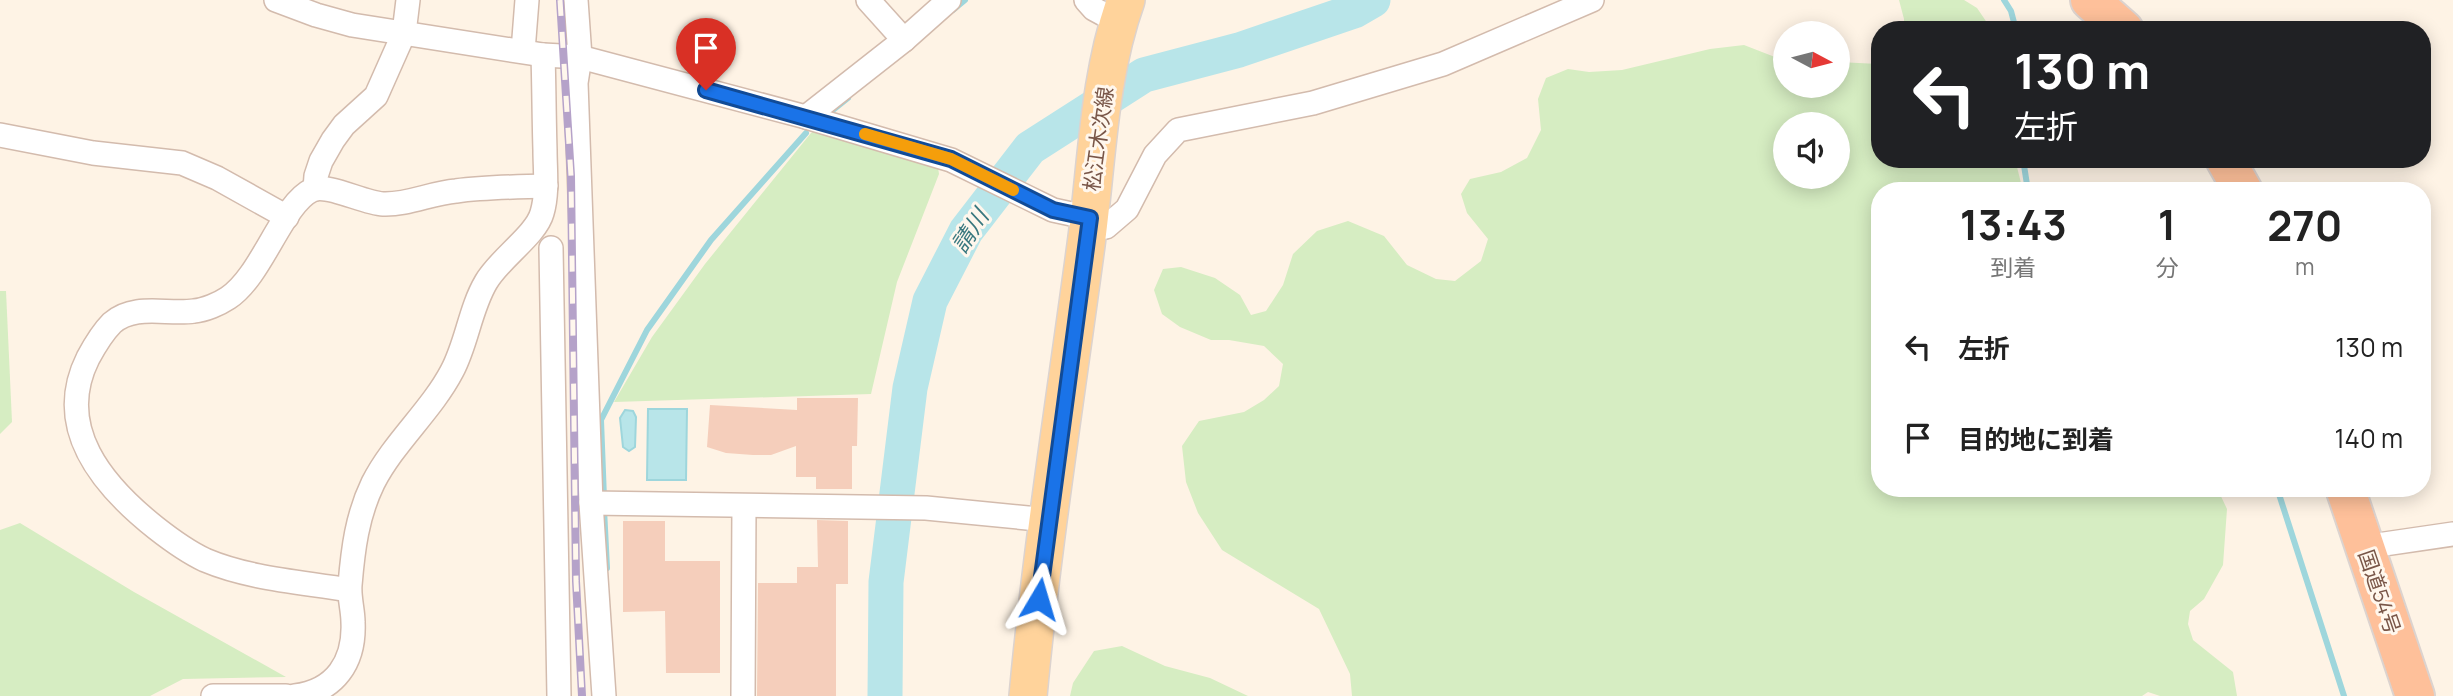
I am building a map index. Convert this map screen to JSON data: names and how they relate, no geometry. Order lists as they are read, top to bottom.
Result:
{
  "streets": {
    "highway": ["国道54号"],
    "main road": ["松江木次線"]
  },
  "water": ["請川"],
  "north": "right",
  "page": {
    "turn": ["130 m", "左折"],
    "eta": [
      "13:43",
      "到着",
      "1",
      "分",
      "270",
      "m"
    ],
    "list": [
      {
        "name": "左折",
        "value": "130 m"
      },
      {
        "name": "目的地に到着",
        "value": "140 m"
      }
    ]
  }
}
